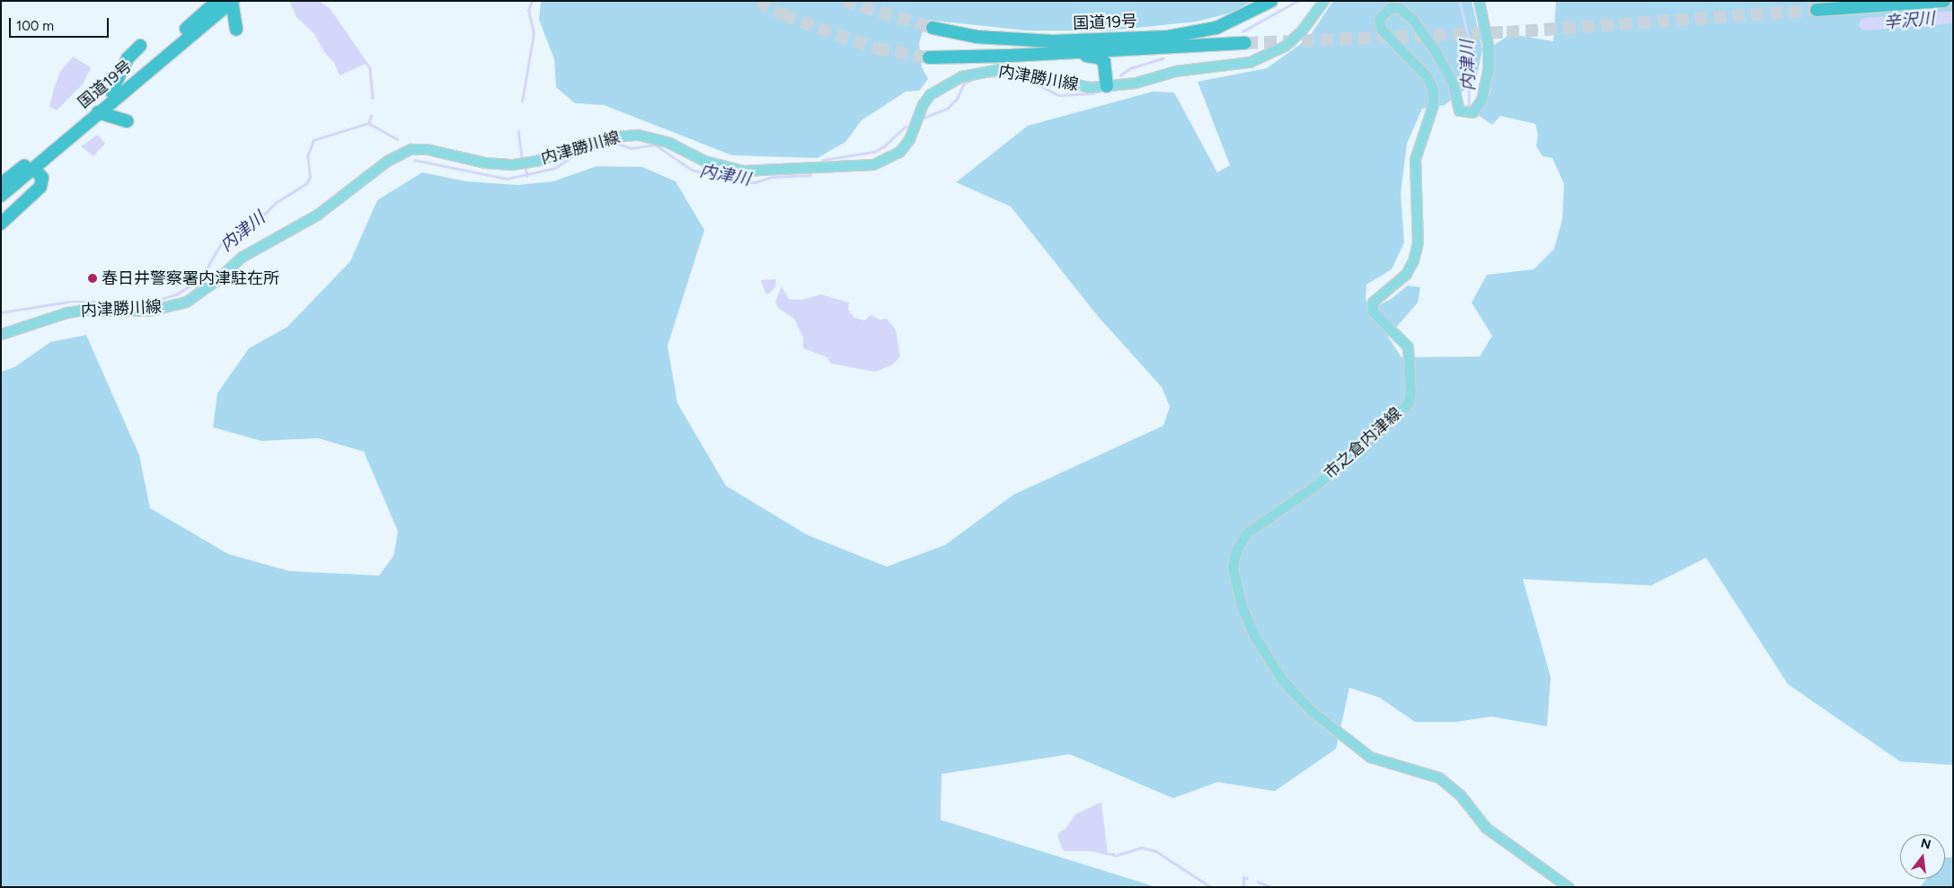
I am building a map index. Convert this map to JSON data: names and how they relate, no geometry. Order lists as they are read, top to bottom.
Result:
{
  "streets": {
    "highway": ["国道19号"],
    "main road": ["内津勝川線", "市之倉内津線"]
  },
  "water": ["辛沢川", "内津川"],
  "places": ["春日井警察署内津駐在所"],
  "scale_bar": "100 m",
  "north": "top"
}
